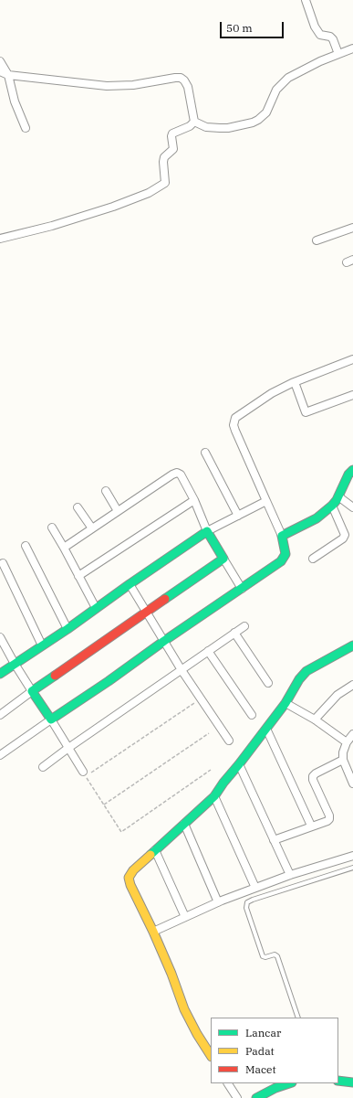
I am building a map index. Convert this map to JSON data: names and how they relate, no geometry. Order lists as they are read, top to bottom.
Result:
{
  "legend": ["Lancar", "Padat", "Macet"],
  "scale_bar": "50 m"
}
